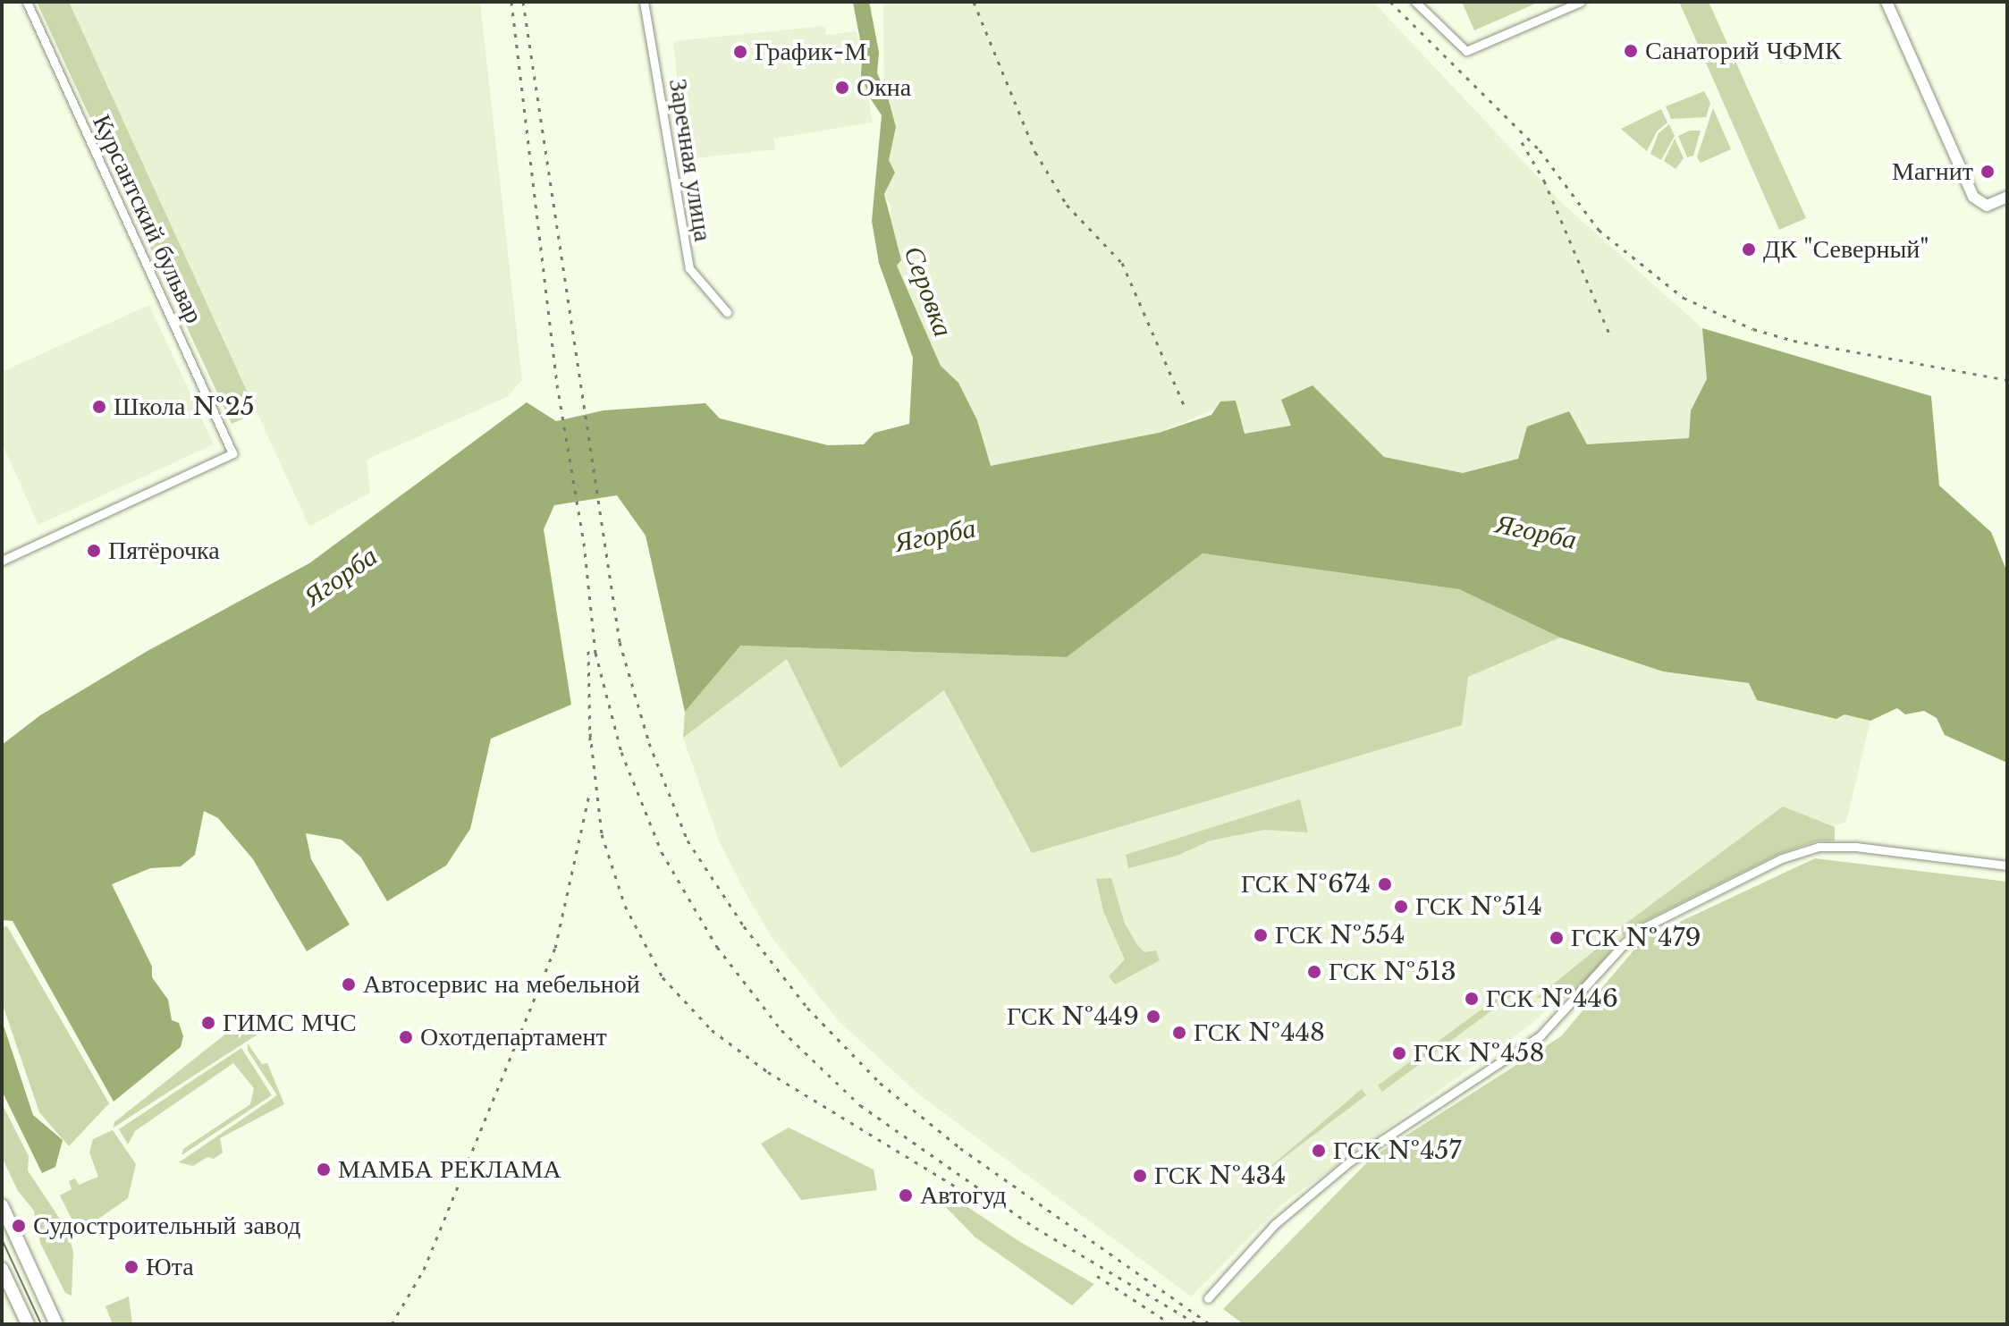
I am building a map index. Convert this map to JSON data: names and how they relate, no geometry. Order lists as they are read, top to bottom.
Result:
{
  "streets": {
    "street": ["Заречная улица", "Курсантский бульвар"]
  },
  "water": ["Серовка", "Ягорба"],
  "places": [
    "Санаторий ЧФМК",
    "График-М",
    "Окна",
    "Магнит",
    "ДК \"Северный\"",
    "Школа №25",
    "Пятёрочка",
    "ГСК №674",
    "ГСК №514",
    "ГСК №554",
    "ГСК №479",
    "ГСК №513",
    "Автосервис на мебельной",
    "ГСК №446",
    "ГСК №449",
    "ГИМС МЧС",
    "ГСК №448",
    "Охотдепартамент",
    "ГСК №458",
    "ГСК №457",
    "МАМБА РЕКЛАМА",
    "ГСК №434",
    "Автогуд",
    "Судостроительный завод",
    "Юта"
  ]
}
